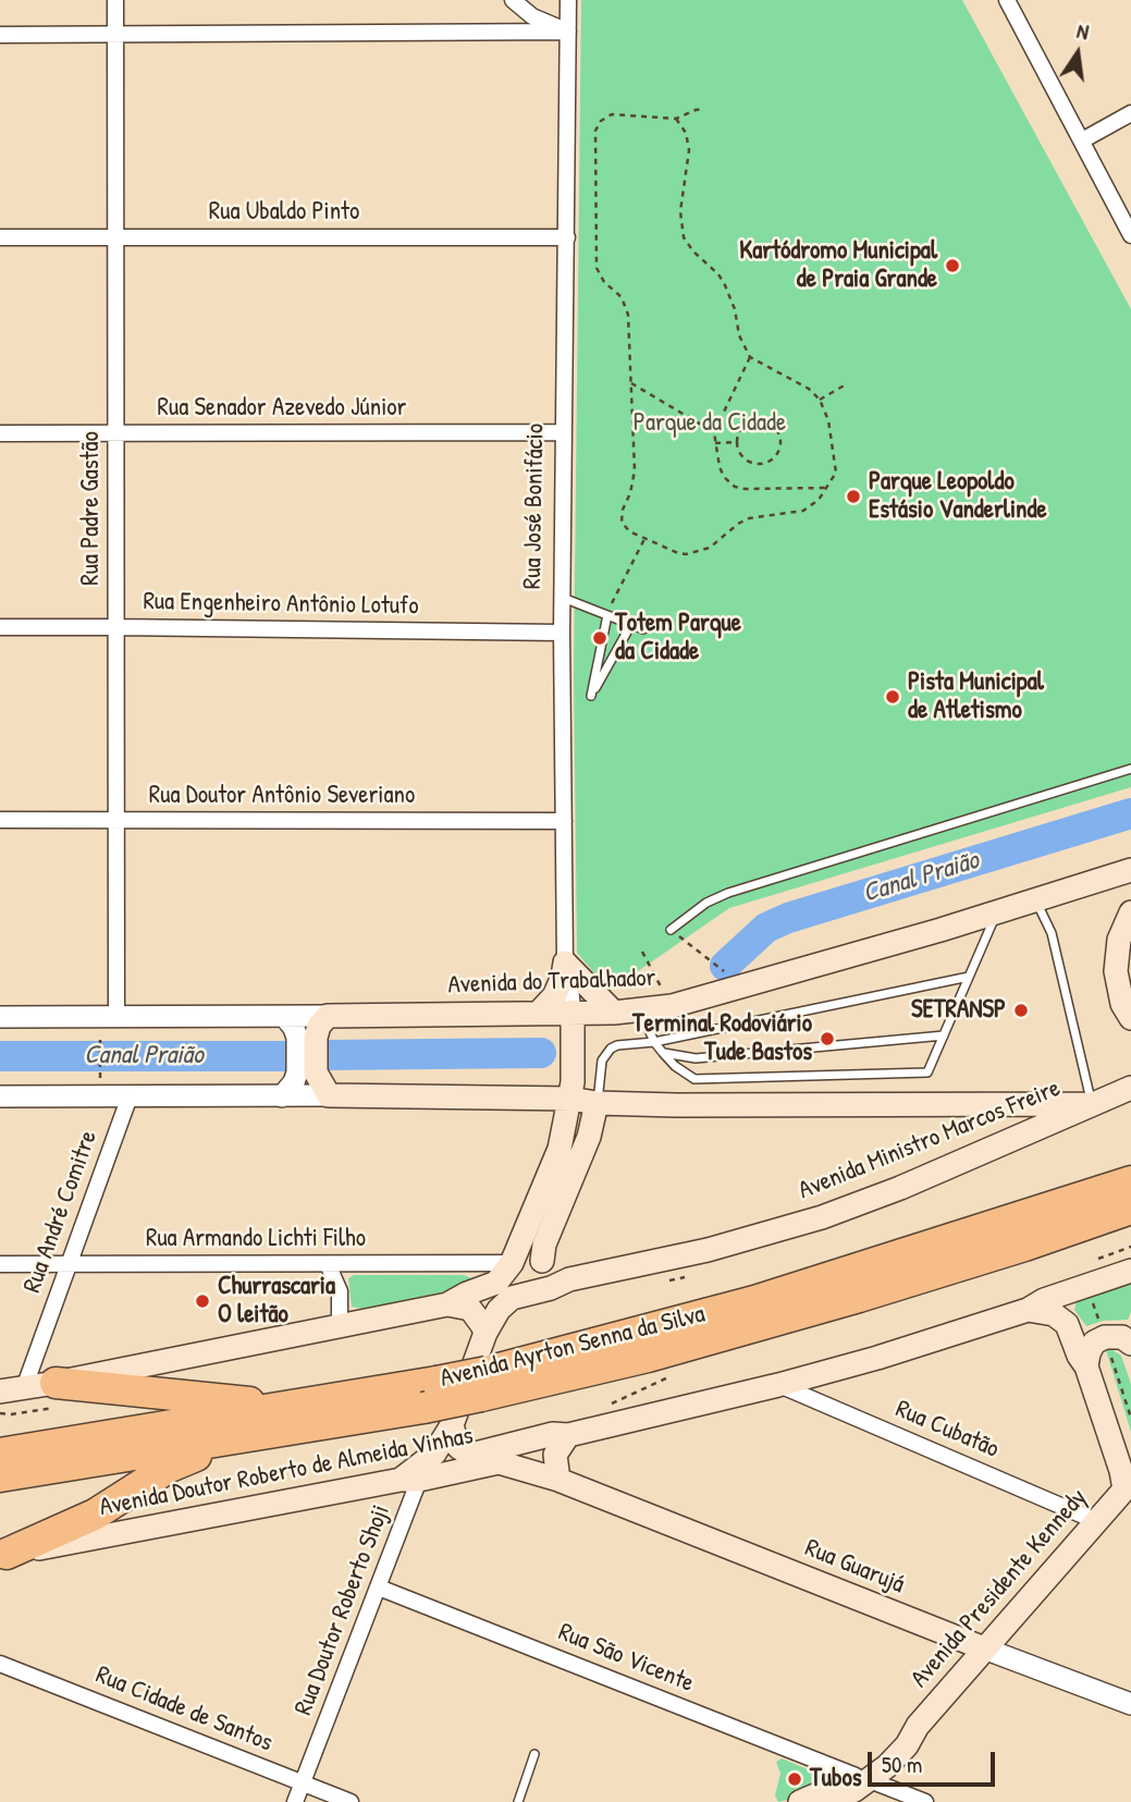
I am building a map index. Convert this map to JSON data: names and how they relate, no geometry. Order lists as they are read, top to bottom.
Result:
{
  "streets": {
    "highway": ["Avenida Ayrton Senna da Silva"],
    "main road": [
      "Avenida do Trabalhador",
      "Avenida Ministro Marcos Freire",
      "Avenida Doutor Roberto de Almeida Vinhas",
      "Rua Guarujá",
      "Avenida Presidente Kennedy"
    ],
    "street": [
      "Rua Ubaldo Pinto",
      "Rua Senador Azevedo Júnior",
      "Rua José Bonifácio",
      "Rua Padre Gastão",
      "Rua Engenheiro Antônio Lotufo",
      "Rua Doutor Antônio Severiano",
      "Rua André Comitre",
      "Rua Armando Lichti Filho",
      "Rua Cubatão",
      "Rua Doutor Roberto Shoji",
      "Rua São Vicente",
      "Rua Cidade de Santos"
    ]
  },
  "crossings": [
    ["Rua Ubaldo Pinto", "Rua José Bonifácio"],
    ["Rua Ubaldo Pinto", "Rua Padre Gastão"],
    ["Rua Senador Azevedo Júnior", "Rua José Bonifácio"],
    ["Rua Senador Azevedo Júnior", "Rua Padre Gastão"],
    ["Rua José Bonifácio", "Rua Engenheiro Antônio Lotufo"],
    ["Rua José Bonifácio", "Rua Doutor Antônio Severiano"],
    ["Rua José Bonifácio", "Avenida do Trabalhador"],
    ["Rua Padre Gastão", "Rua Engenheiro Antônio Lotufo"],
    ["Rua Padre Gastão", "Rua Doutor Antônio Severiano"],
    ["Rua Padre Gastão", "Avenida do Trabalhador"],
    ["Avenida Ministro Marcos Freire", "Avenida Doutor Roberto de Almeida Vinhas"],
    ["Avenida Ministro Marcos Freire", "Rua Doutor Roberto Shoji"],
    ["Rua André Comitre", "Rua Armando Lichti Filho"],
    ["Rua Cubatão", "Avenida Presidente Kennedy"],
    ["Avenida Doutor Roberto de Almeida Vinhas", "Rua Guarujá"],
    ["Avenida Doutor Roberto de Almeida Vinhas", "Rua Doutor Roberto Shoji"],
    ["Rua Guarujá", "Avenida Presidente Kennedy"],
    ["Avenida Presidente Kennedy", "Rua São Vicente"],
    ["Rua Doutor Roberto Shoji", "Rua São Vicente"],
    ["Rua Doutor Roberto Shoji", "Rua Cidade de Santos"]
  ],
  "water": ["Canal Praião"],
  "parks": ["Parque da Cidade"],
  "places": [
    "Kartódromo Municipal de Praia Grande",
    "Parque Leopoldo Estásio Vanderlinde",
    "Totem Parque da Cidade",
    "Pista Municipal de Atletismo",
    "SETRANSP",
    "Terminal Rodoviário Tude Bastos",
    "Churrascaria O leitão",
    "Tubos"
  ],
  "scale_bar": "50 m",
  "north": "top"
}
